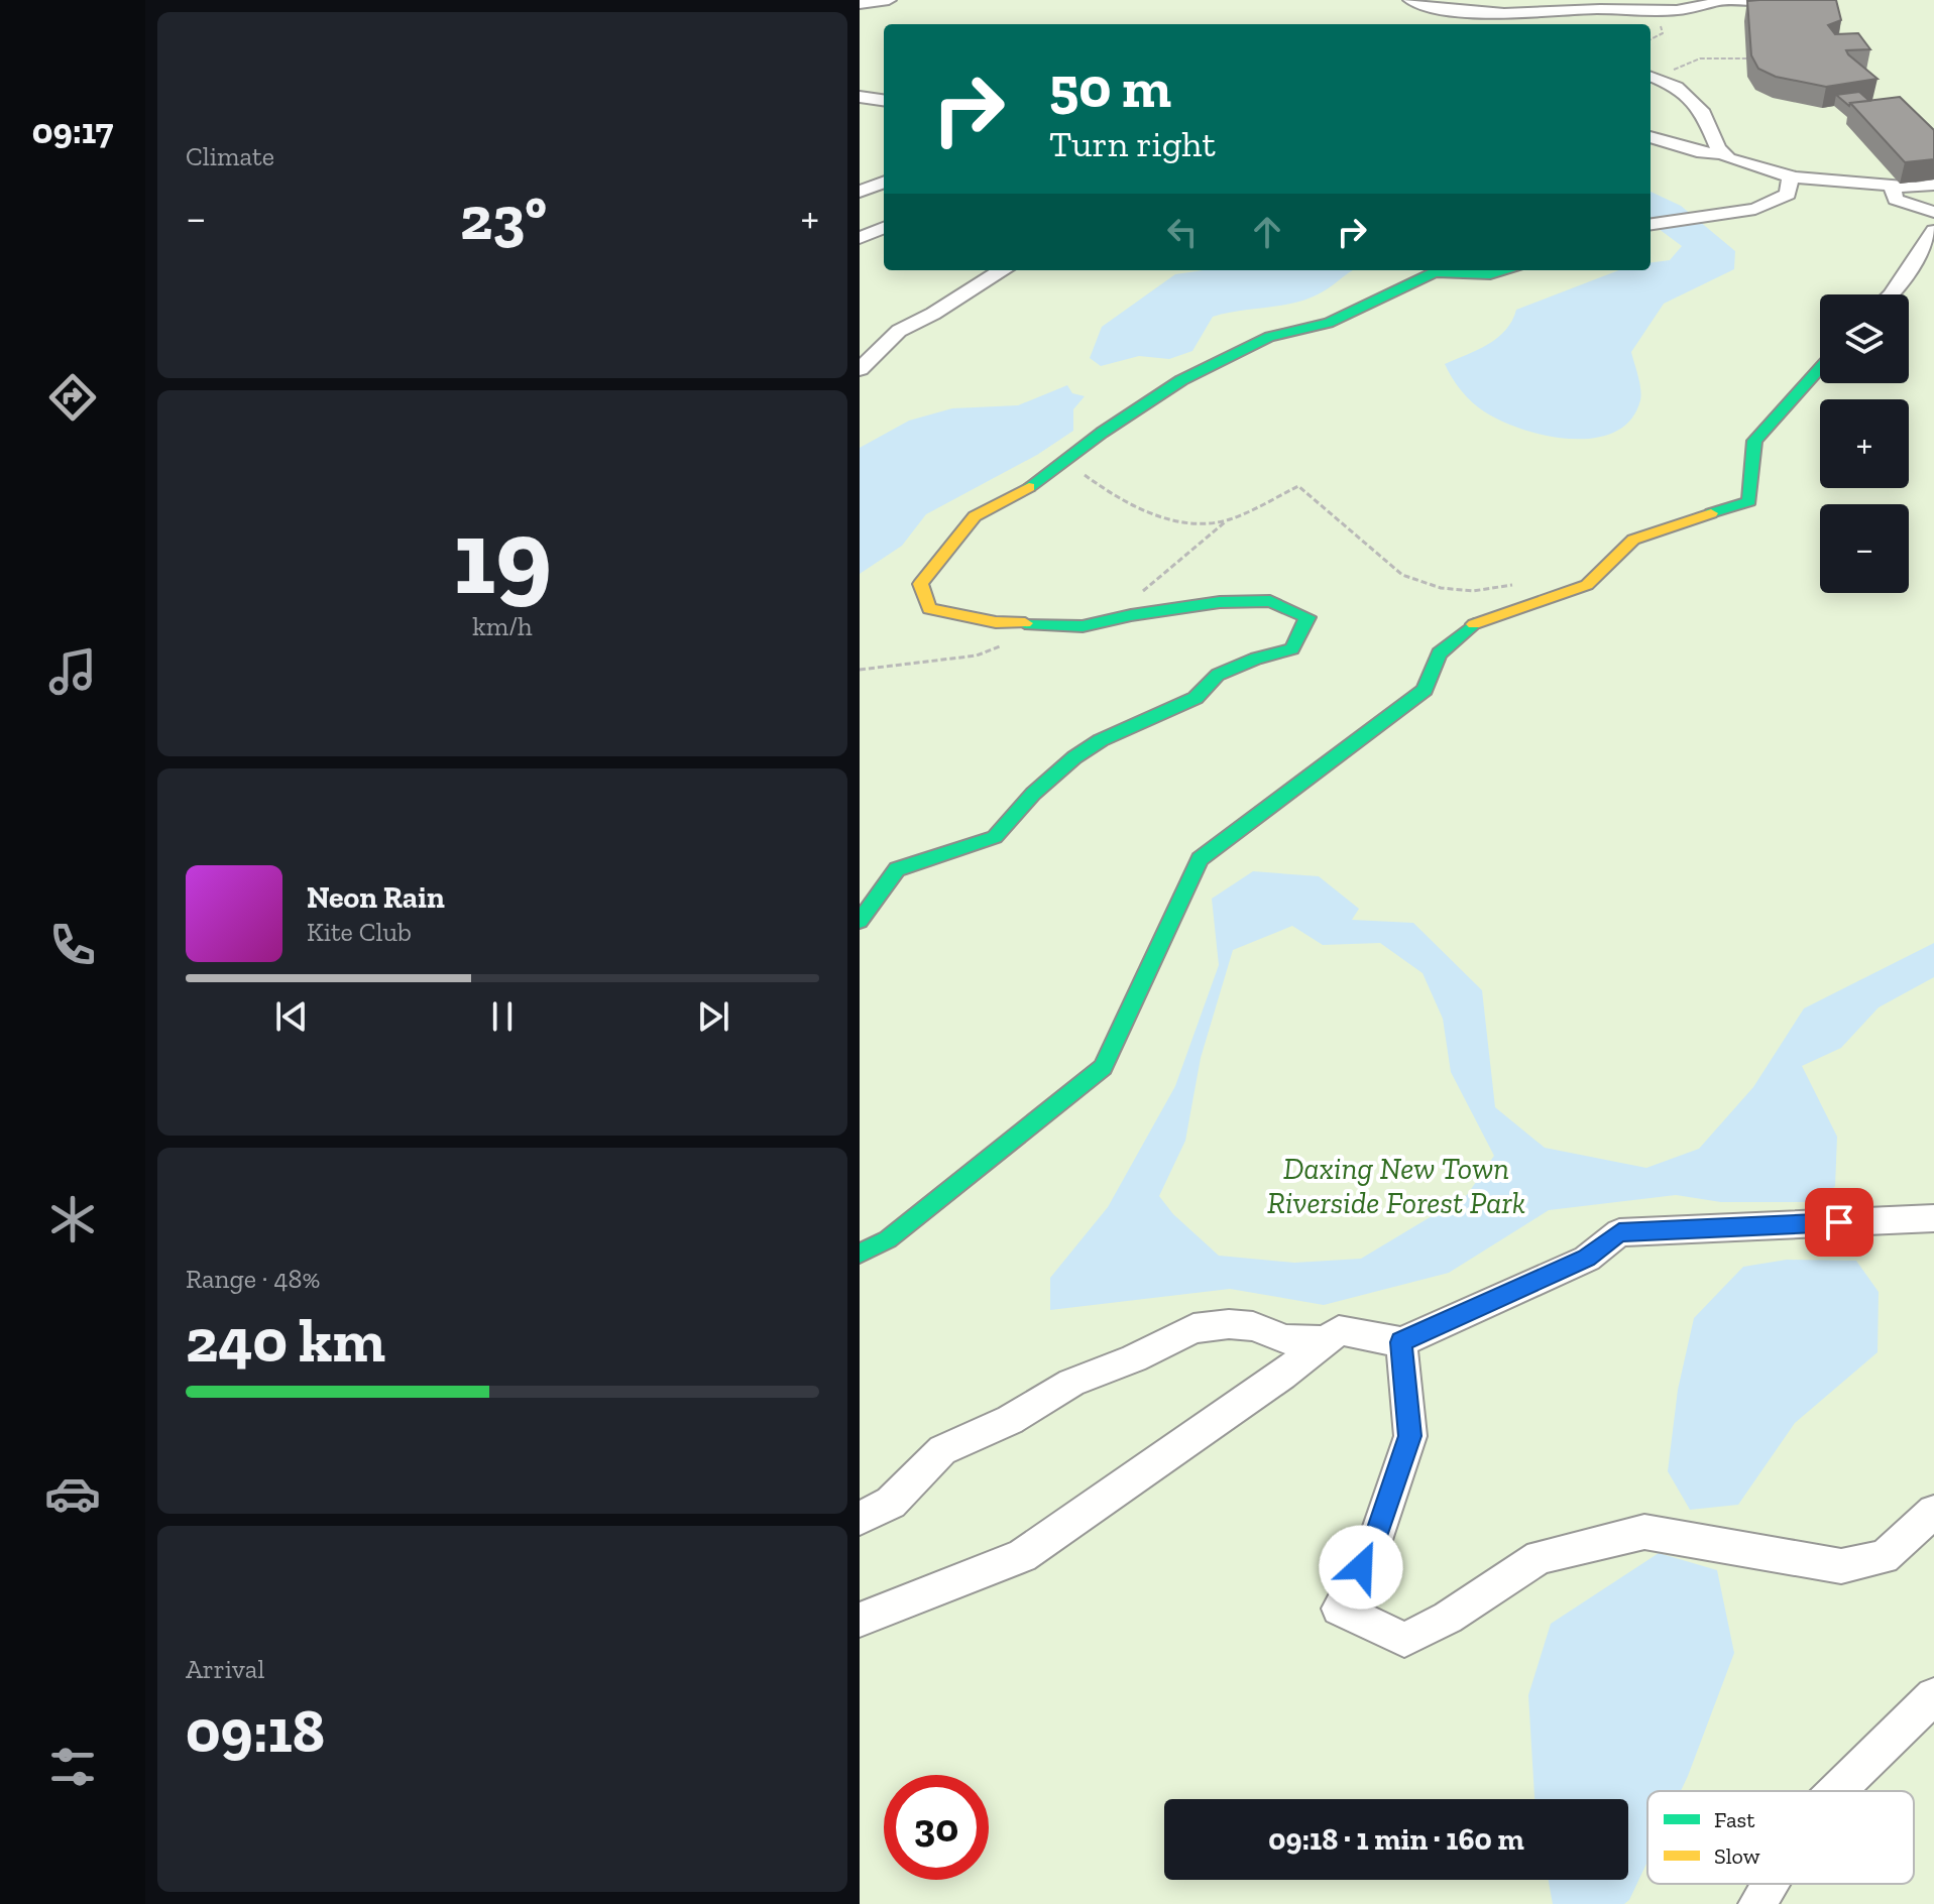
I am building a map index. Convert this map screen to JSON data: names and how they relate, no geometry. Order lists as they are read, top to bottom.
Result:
{
  "parks": ["Daxing New Town Riverside Forest Park"],
  "legend": ["Fast", "Slow"],
  "page": {
    "tabs": "09:17",
    "tile": [
      "Climate",
      ["19", "km/h"],
      ["Range · 48%", "240 km"],
      ["Arrival", "09:18"]
    ],
    "turn": ["50 m", "Turn right"],
    "heat": ["−", "23°", "+"],
    "map_buttons": ["+", "−"],
    "song": ["Neon Rain", "Kite Club"],
    "limit": "30",
    "trip": "09:18 · 1 min · 160 m"
  }
}
